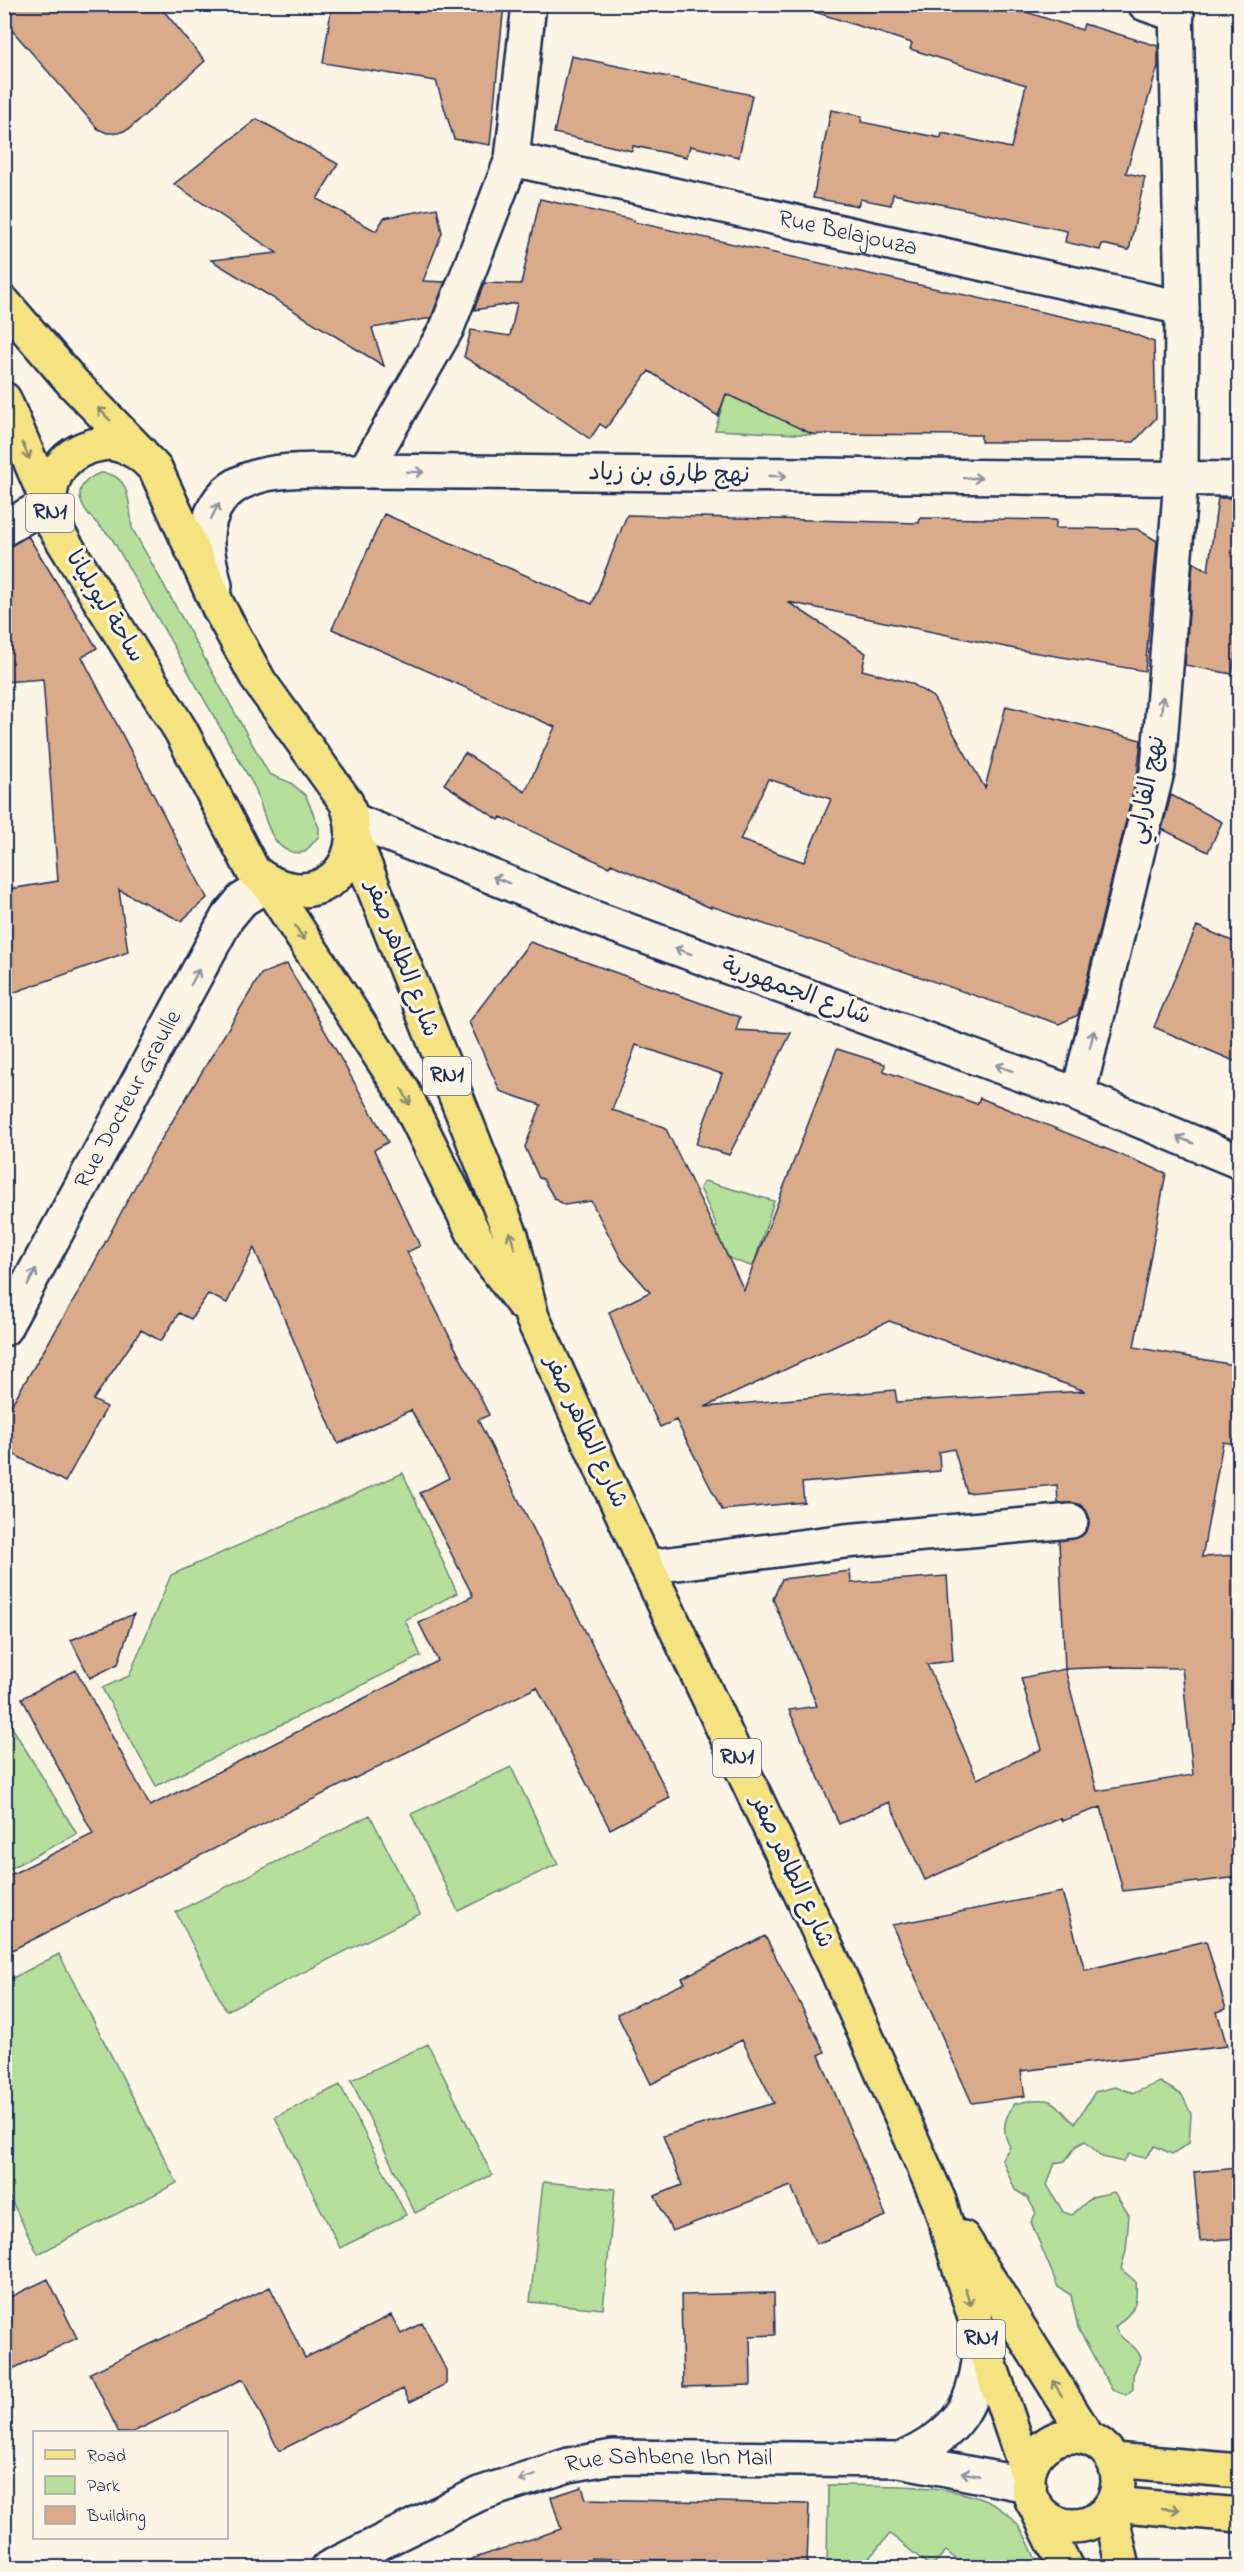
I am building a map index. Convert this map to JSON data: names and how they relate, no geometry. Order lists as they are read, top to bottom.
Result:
{
  "streets": {
    "main road": ["RN1", "ساحة ليوبليانا", "شارع الطاهر صفر"],
    "street": [
      "Rue Belajouza",
      "نهج طارق بن زياد",
      "نهج الفارابي",
      "شارع الجمهورية",
      "Rue Docteur Graulle",
      "Rue Sahbene Ibn Mail"
    ]
  },
  "crossings": [
    ["Rue Belajouza", "نهج الفارابي"],
    ["نهج طارق بن زياد", "RN1"],
    ["نهج طارق بن زياد", "نهج الفارابي"],
    ["RN1", "ساحة ليوبليانا"],
    ["RN1", "شارع الطاهر صفر"],
    ["RN1", "شارع الجمهورية"],
    ["RN1", "Rue Sahbene Ibn Mail"],
    ["ساحة ليوبليانا", "شارع الطاهر صفر"],
    ["ساحة ليوبليانا", "Rue Docteur Graulle"],
    ["نهج الفارابي", "شارع الجمهورية"],
    ["شارع الطاهر صفر", "شارع الجمهورية"],
    ["شارع الطاهر صفر", "Rue Docteur Graulle"],
    ["شارع الطاهر صفر", "Rue Sahbene Ibn Mail"]
  ],
  "one_way": [
    "نهج طارق بن زياد",
    "نهج الفارابي",
    "شارع الجمهورية",
    "Rue Docteur Graulle",
    "Rue Sahbene Ibn Mail"
  ],
  "legend": ["Road", "Park", "Building"]
}
